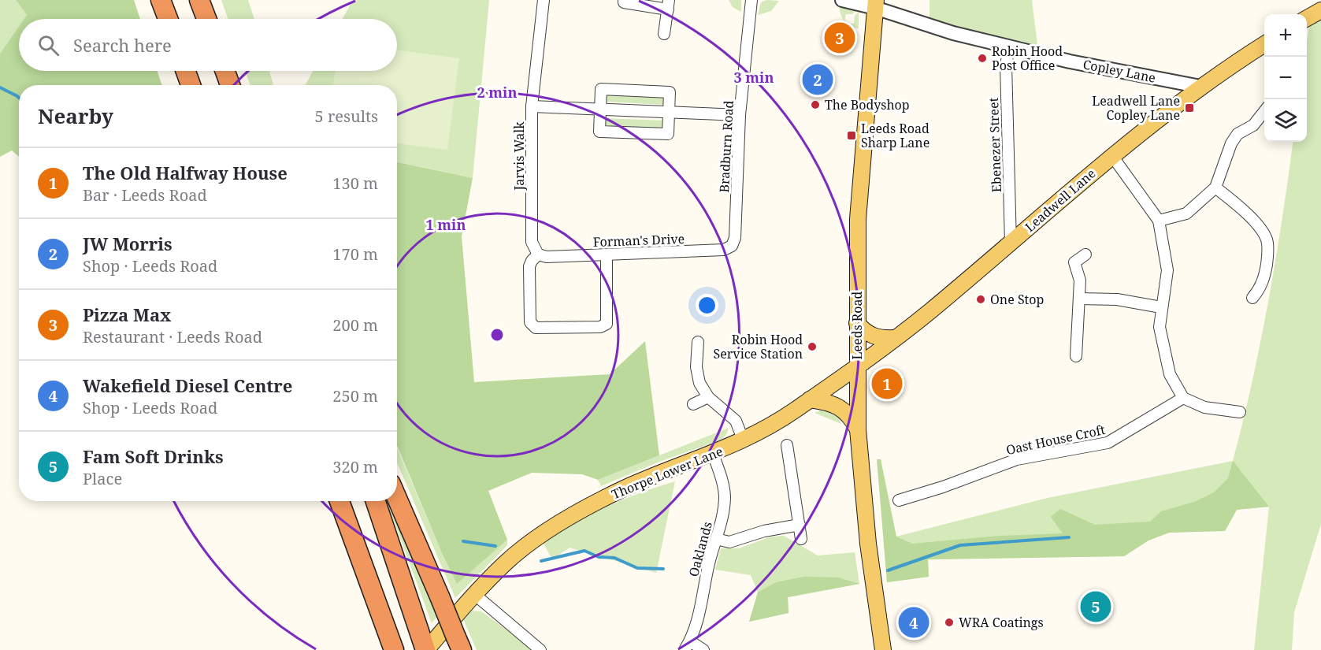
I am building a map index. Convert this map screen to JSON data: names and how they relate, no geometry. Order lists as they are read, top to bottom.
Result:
{
  "streets": {
    "main road": ["Leadwell Lane", "Leeds Road", "Thorpe Lower Lane"],
    "street": [
      "Copley Lane",
      "Ebenezer Street",
      "Bradburn Road",
      "Jarvis Walk",
      "Forman's Drive",
      "Oast House Croft",
      "Oaklands"
    ]
  },
  "crossings": [
    ["Copley Lane", "Ebenezer Street"],
    ["Copley Lane", "Leadwell Lane"],
    ["Copley Lane", "Leeds Road"],
    ["Ebenezer Street", "Leadwell Lane"],
    ["Bradburn Road", "Forman's Drive"],
    ["Jarvis Walk", "Forman's Drive"],
    ["Leadwell Lane", "Leeds Road"],
    ["Leadwell Lane", "Thorpe Lower Lane"],
    ["Leeds Road", "Thorpe Lower Lane"],
    ["Thorpe Lower Lane", "Oaklands"]
  ],
  "places": {
    "other": [
      "Robin Hood Post Office",
      "The Bodyshop",
      "One Stop",
      "Robin Hood Service Station",
      "WRA Coatings"
    ],
    "transit": ["Leadwell Lane Copley Lane", "Leeds Road Sharp Lane"]
  },
  "page": {
    "map_buttons": ["+", "−"],
    "search": "Search here",
    "pins": [
      "3",
      "2",
      "1",
      "5",
      "4"
    ],
    "heading": ["Nearby", "5 results"],
    "list": [
      {
        "mark": "1",
        "name": "The Old Halfway House",
        "note": "Bar · Leeds Road",
        "value": "130 m"
      },
      {
        "mark": "2",
        "name": "JW Morris",
        "note": "Shop · Leeds Road",
        "value": "170 m"
      },
      {
        "mark": "3",
        "name": "Pizza Max",
        "note": "Restaurant · Leeds Road",
        "value": "200 m"
      },
      {
        "mark": "4",
        "name": "Wakefield Diesel Centre",
        "note": "Shop · Leeds Road",
        "value": "250 m"
      },
      {
        "mark": "5",
        "name": "Fam Soft Drinks",
        "note": "Place",
        "value": "320 m"
      }
    ]
  },
  "rings": ["3 min", "2 min", "1 min"]
}
